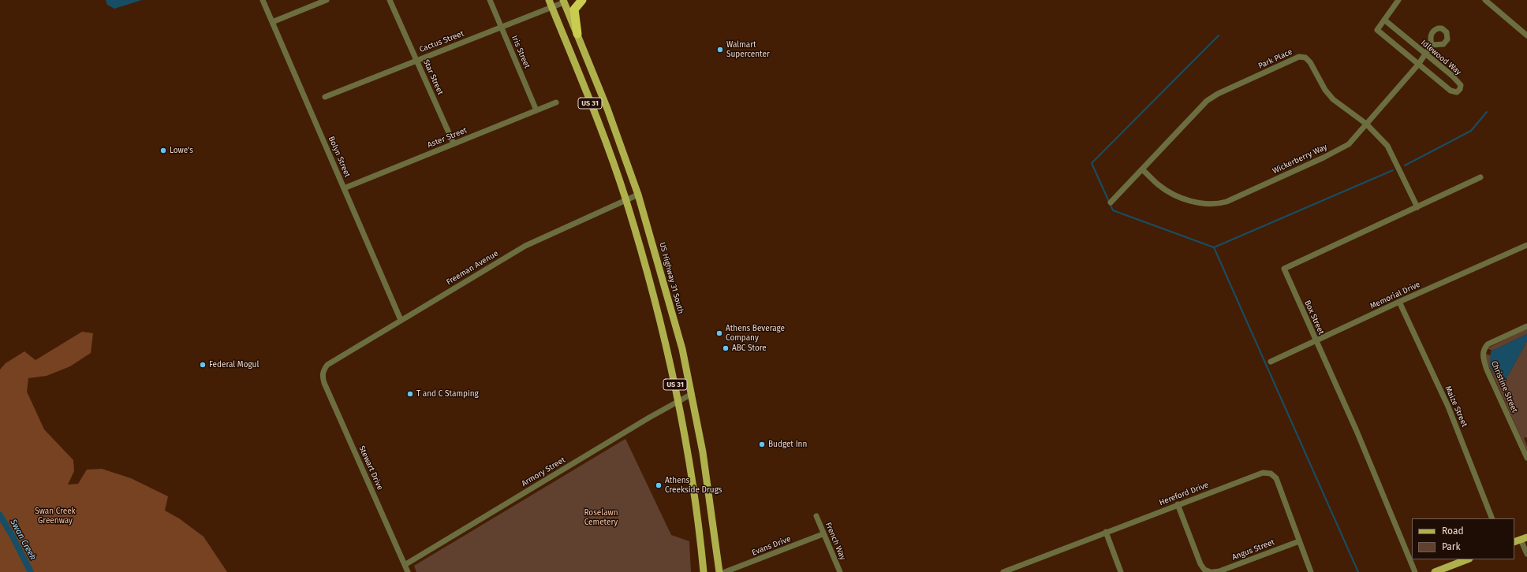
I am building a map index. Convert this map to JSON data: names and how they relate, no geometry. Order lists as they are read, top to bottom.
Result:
{
  "streets": {
    "main road": ["US 31", "US Highway 31 South"],
    "street": [
      "Cactus Street",
      "Iris Street",
      "Idlewood Way",
      "Park Place",
      "Star Street",
      "Aster Street",
      "Bolyn Street",
      "Wickerberry Way",
      "Freeman Avenue",
      "Memorial Drive",
      "Box Street",
      "Christine Street",
      "Maize Street",
      "Stewart Drive",
      "Armory Street",
      "Hereford Drive",
      "French Way",
      "Evans Drive",
      "Angus Street"
    ]
  },
  "crossings": [
    ["Cactus Street", "Iris Street"],
    ["Cactus Street", "Star Street"],
    ["Cactus Street", "US 31"],
    ["Cactus Street", "US Highway 31 South"],
    ["Iris Street", "Aster Street"],
    ["Idlewood Way", "Wickerberry Way"],
    ["Park Place", "Wickerberry Way"],
    ["Park Place", "Box Street"],
    ["Star Street", "Aster Street"],
    ["US 31", "Freeman Avenue"],
    ["US 31", "Armory Street"],
    ["Aster Street", "Bolyn Street"],
    ["Bolyn Street", "Freeman Avenue"],
    ["Freeman Avenue", "US Highway 31 South"],
    ["Freeman Avenue", "Stewart Drive"],
    ["US Highway 31 South", "Armory Street"],
    ["Memorial Drive", "Box Street"],
    ["Memorial Drive", "Maize Street"],
    ["Stewart Drive", "Armory Street"],
    ["Hereford Drive", "Angus Street"],
    ["French Way", "Evans Drive"]
  ],
  "water": ["Swan Creek"],
  "parks": ["Swan Creek Greenway", "Roselawn Cemetery"],
  "places": [
    "Walmart Supercenter",
    "Lowe's",
    "Athens Beverage Company",
    "ABC Store",
    "Federal Mogul",
    "T and C Stamping",
    "Budget Inn",
    "Athens Creekside Drugs"
  ],
  "legend": ["Road", "Park"]
}
